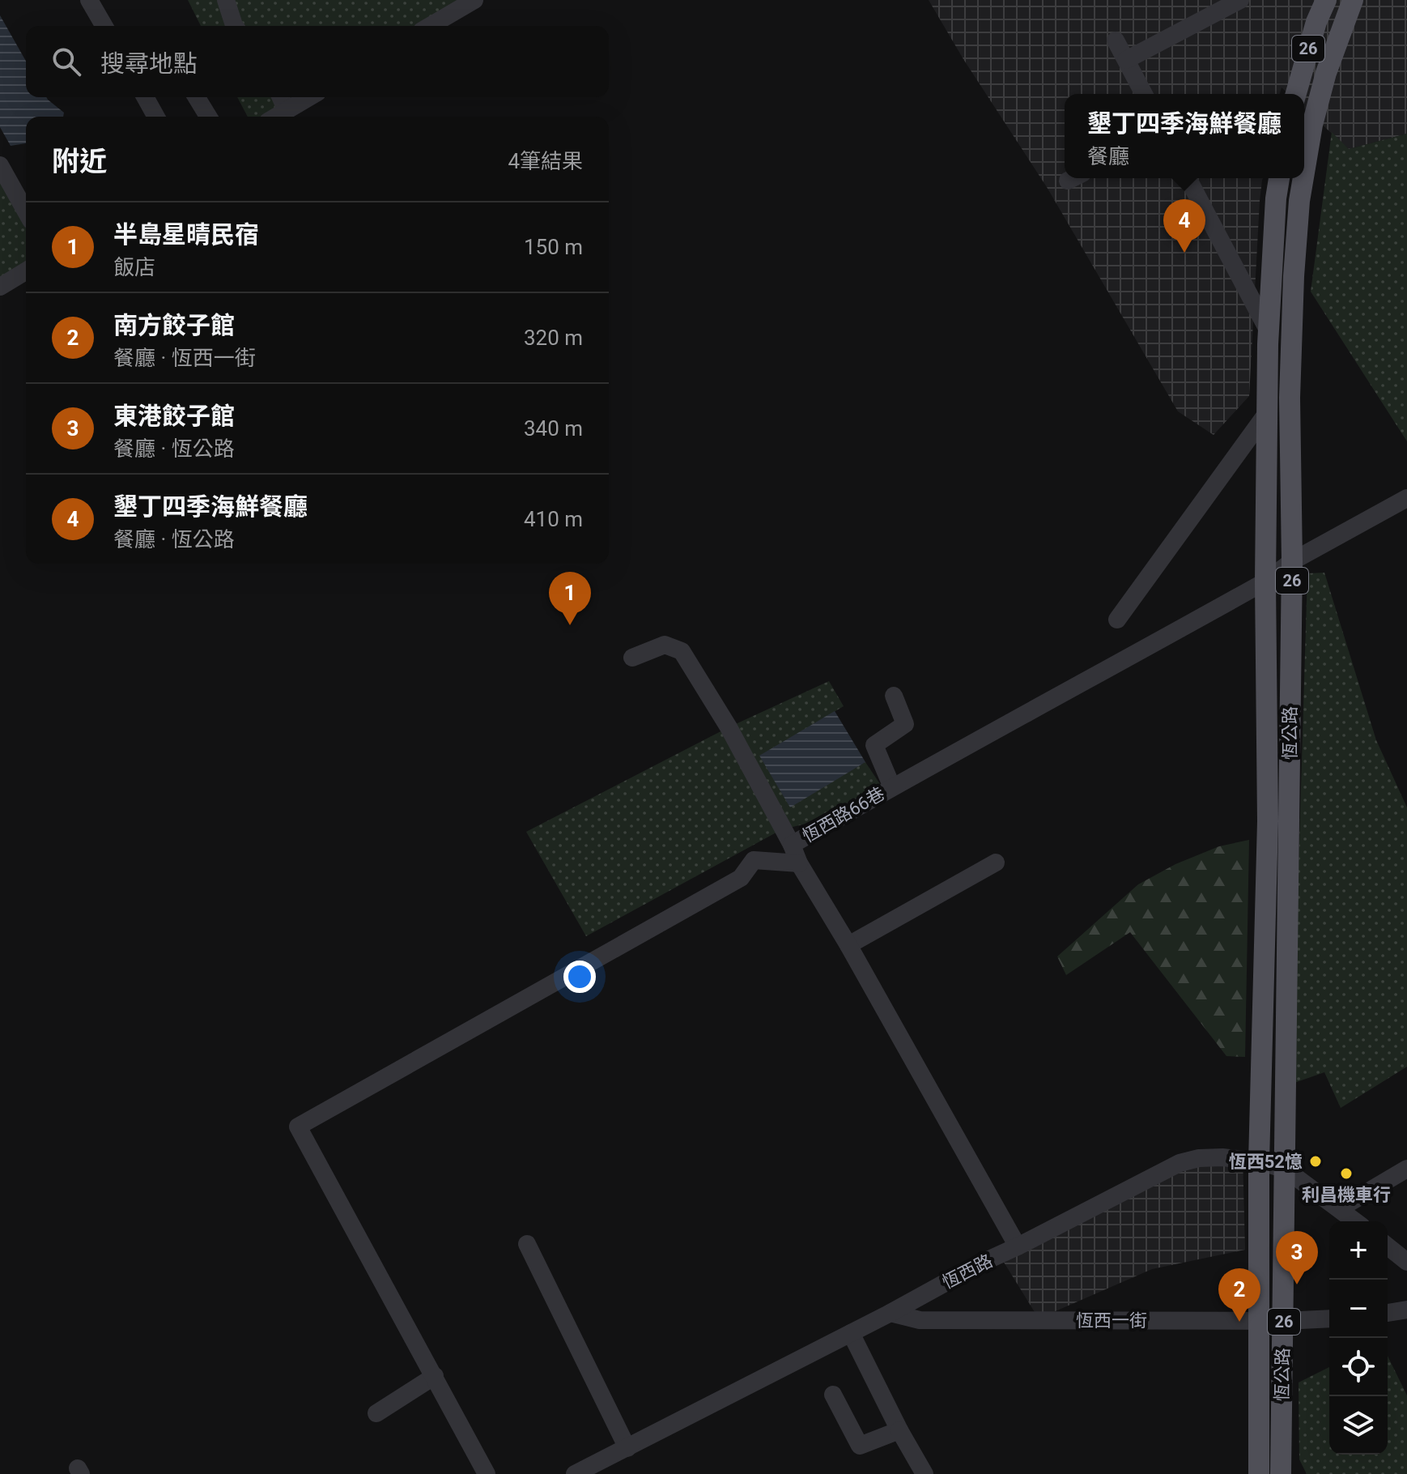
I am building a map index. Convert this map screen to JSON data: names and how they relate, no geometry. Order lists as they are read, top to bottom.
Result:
{
  "streets": {
    "main road": ["26", "恆公路"],
    "street": ["恆西路66巷", "恆西路", "恆西一街"]
  },
  "crossings": [
    ["恆公路", "恆西路66巷"],
    ["恆公路", "恆西路"],
    ["恆公路", "恆西一街"],
    ["恆西路66巷", "恆西路"],
    ["恆西路", "恆西一街"]
  ],
  "places": ["恆西52憶", "利昌機車行"],
  "page": {
    "search": "搜尋地點",
    "popup": ["墾丁四季海鮮餐廳", "餐廳"],
    "heading": ["附近", "4筆結果"],
    "pins": [
      "4",
      "1",
      "3",
      "2"
    ],
    "list": [
      {
        "mark": "1",
        "name": "半島星晴民宿",
        "note": "飯店",
        "value": "150 m"
      },
      {
        "mark": "2",
        "name": "南方餃子館",
        "note": "餐廳 · 恆西一街",
        "value": "320 m"
      },
      {
        "mark": "3",
        "name": "東港餃子館",
        "note": "餐廳 · 恆公路",
        "value": "340 m"
      },
      {
        "mark": "4",
        "name": "墾丁四季海鮮餐廳",
        "note": "餐廳 · 恆公路",
        "value": "410 m"
      }
    ],
    "map_buttons": ["+", "−"]
  }
}
